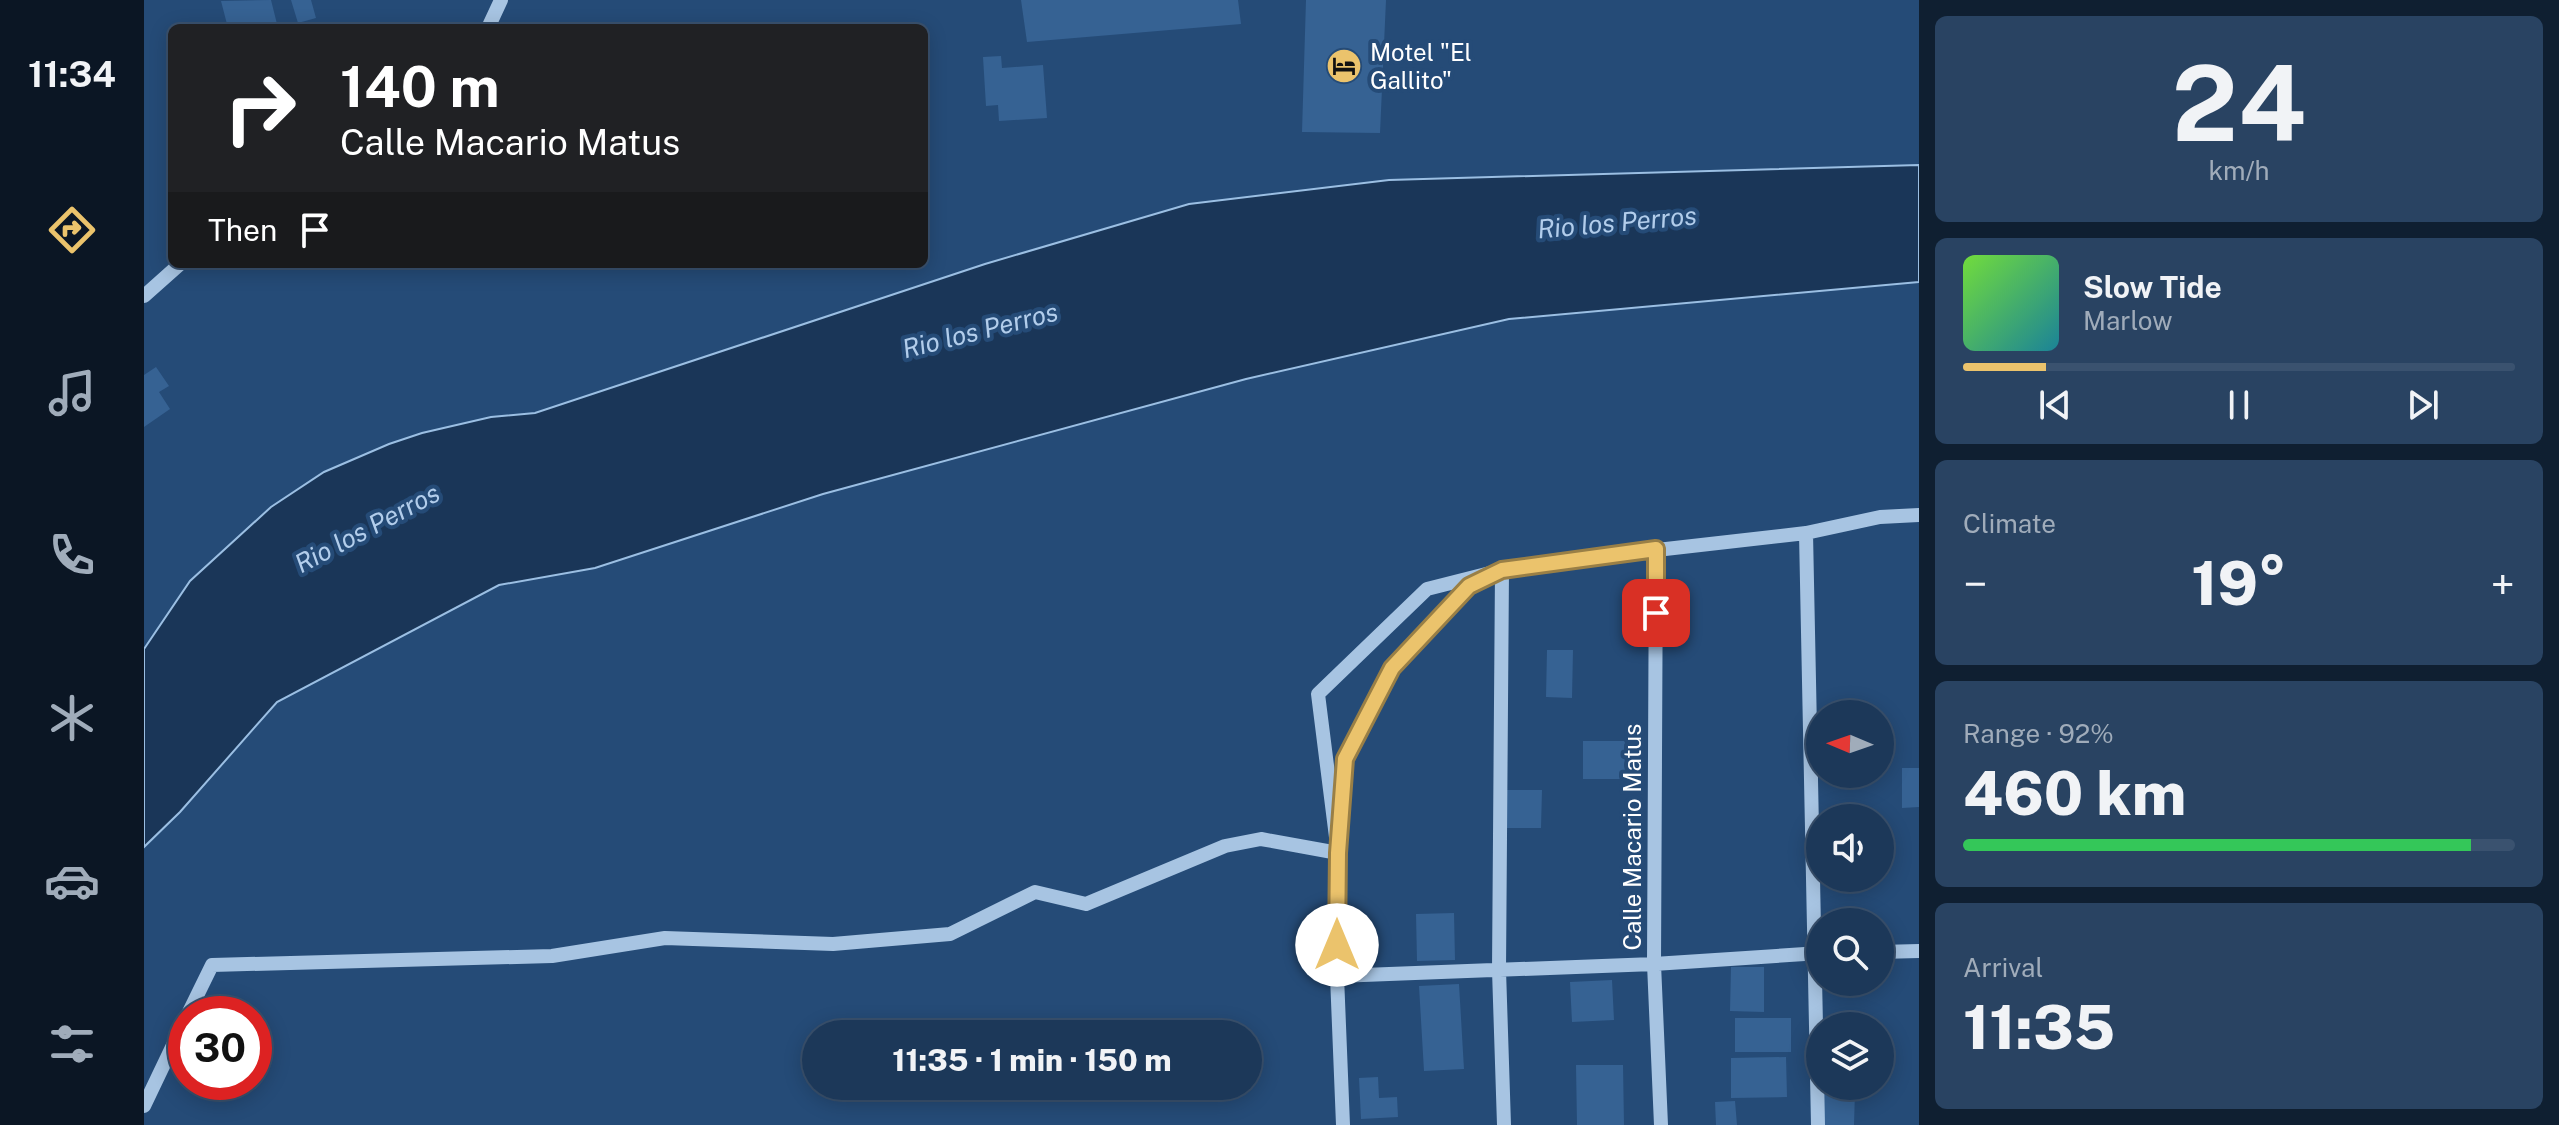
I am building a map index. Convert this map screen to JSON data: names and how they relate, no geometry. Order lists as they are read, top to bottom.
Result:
{
  "streets": {
    "street": ["Calle Macario Matus"]
  },
  "water": ["Rio los Perros"],
  "places": {
    "hotel": ["Motel \"El Gallito\""]
  },
  "north": "left",
  "page": {
    "tabs": "11:34",
    "tile": [
      ["24", "km/h"],
      "Climate",
      ["Range · 92%", "460 km"],
      ["Arrival", "11:35"]
    ],
    "turn": ["140 m", "Calle Macario Matus"],
    "then": "Then",
    "song": ["Slow Tide", "Marlow"],
    "heat": ["−", "19°", "+"],
    "limit": "30",
    "trip": "11:35 · 1 min · 150 m"
  }
}
